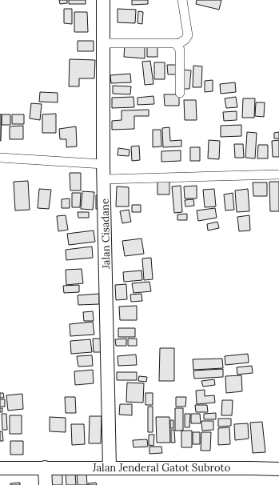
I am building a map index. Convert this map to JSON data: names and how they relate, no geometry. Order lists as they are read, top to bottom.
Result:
{
  "streets": {
    "street": ["Jalan Cisadane", "Jalan Jenderal Gatot Subroto"]
  },
  "crossings": [
    ["Jalan Cisadane", "Jalan Jenderal Gatot Subroto"]
  ]
}
